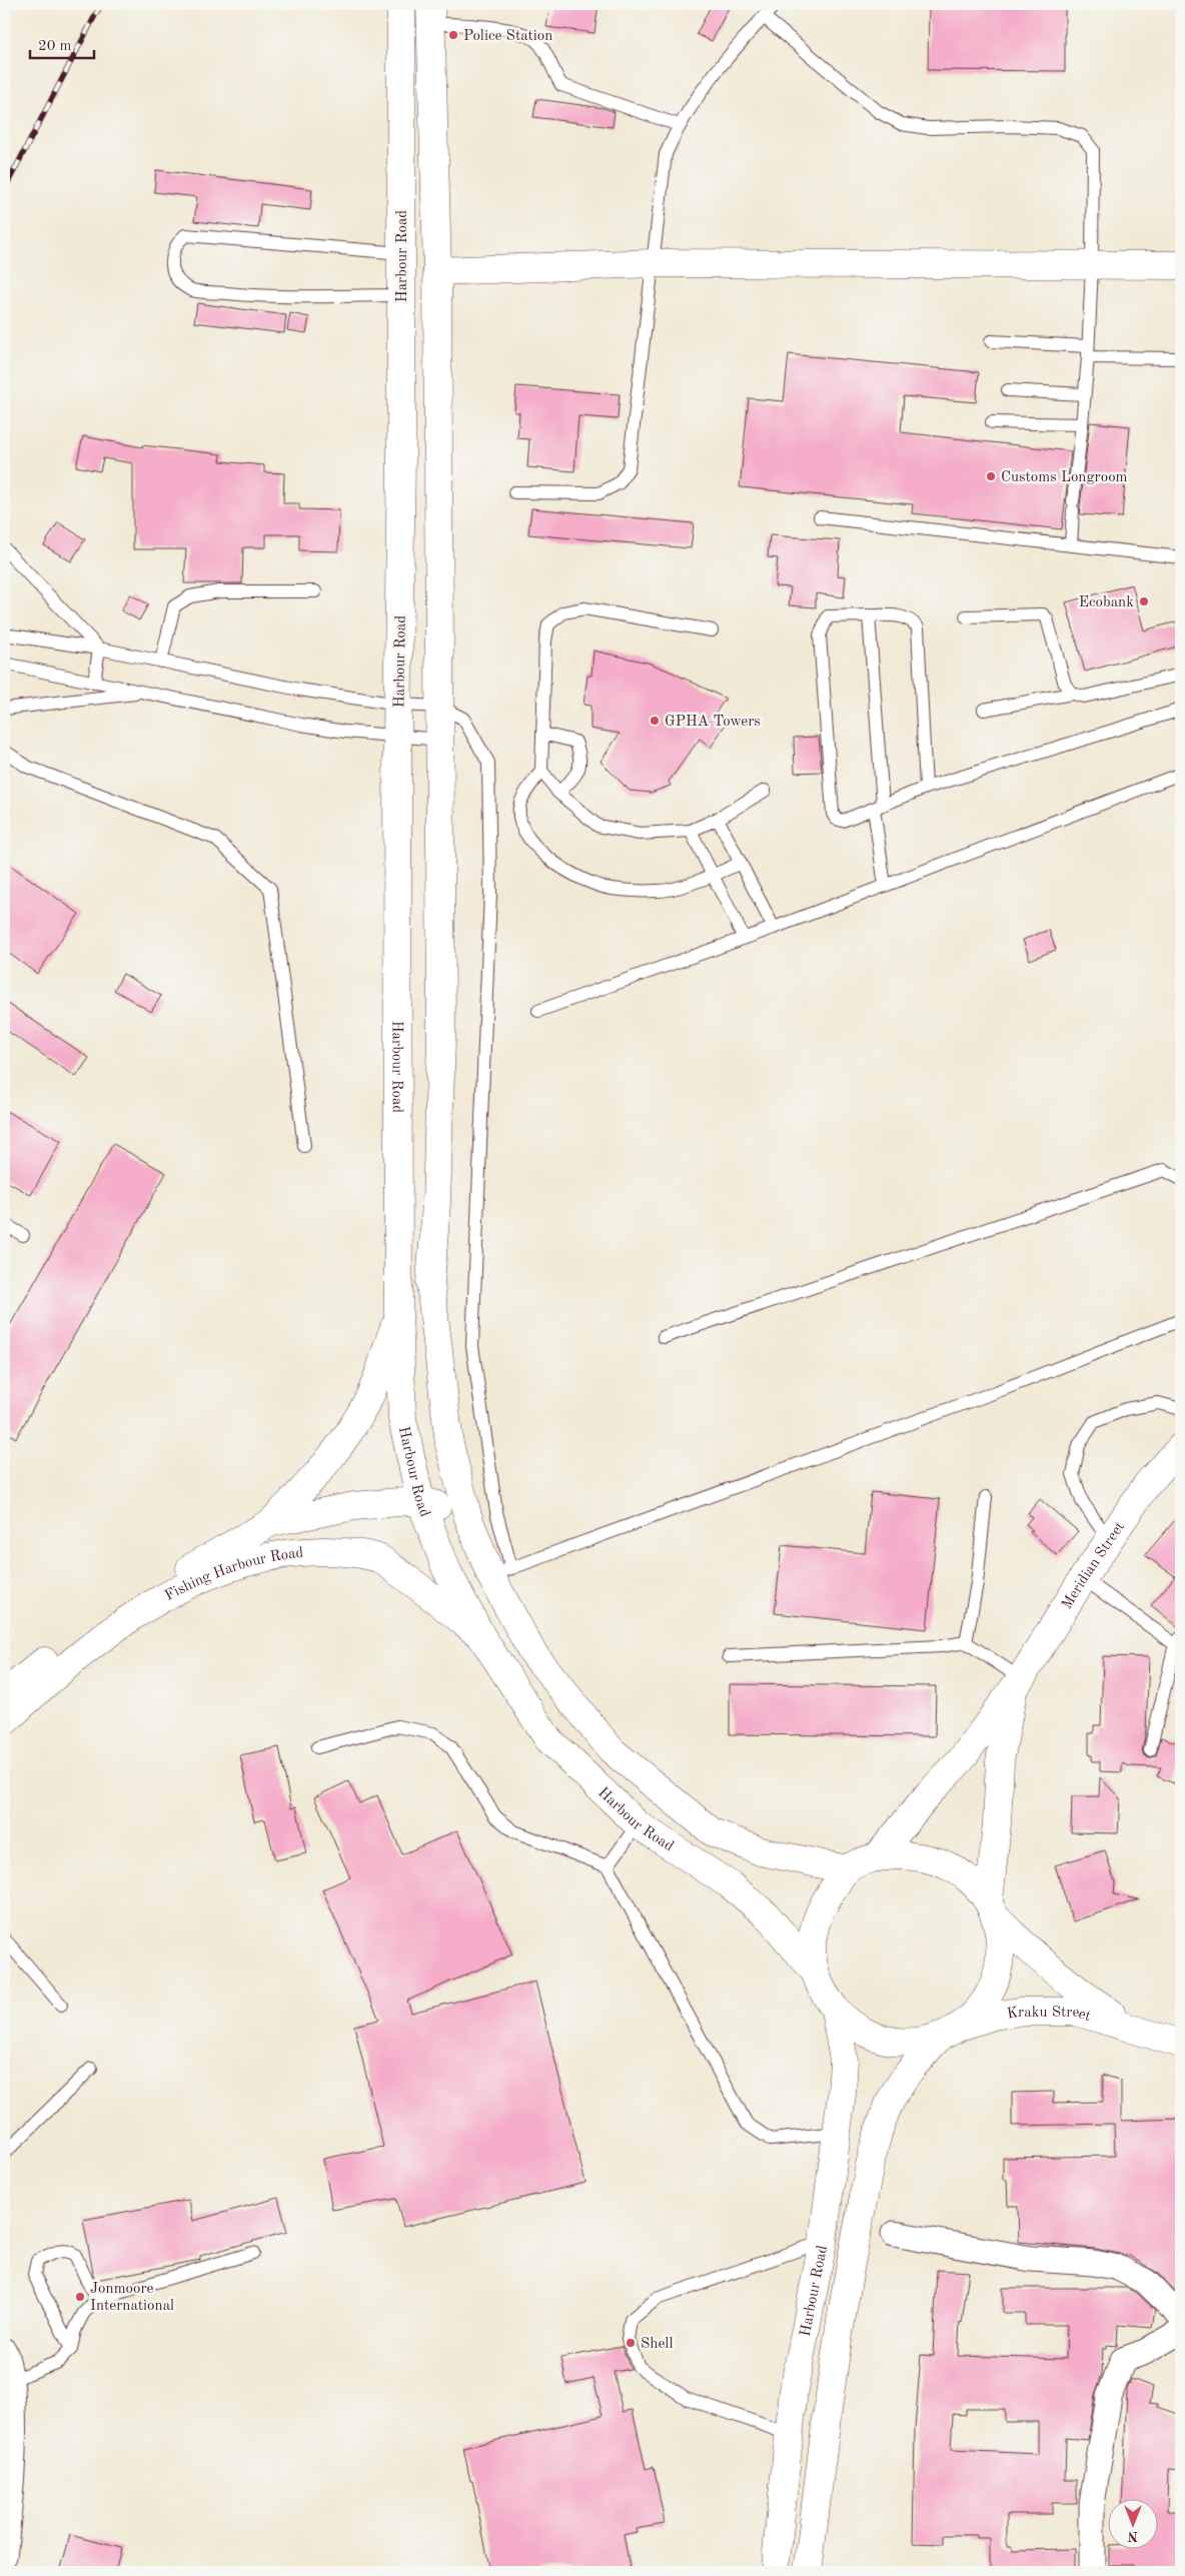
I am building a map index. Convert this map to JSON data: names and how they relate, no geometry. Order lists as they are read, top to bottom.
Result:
{
  "streets": {
    "main road": [
      "Harbour Road",
      "Meridian Street",
      "Fishing Harbour Road",
      "Kraku Street"
    ]
  },
  "crossings": [
    ["Harbour Road", "Meridian Street"],
    ["Harbour Road", "Fishing Harbour Road"],
    ["Harbour Road", "Kraku Street"],
    ["Meridian Street", "Kraku Street"]
  ],
  "places": [
    "Police Station",
    "Customs Longroom",
    "Ecobank",
    "GPHA Towers",
    "Jonmoore International",
    "Shell"
  ],
  "scale_bar": "20 m",
  "north": "bottom"
}
